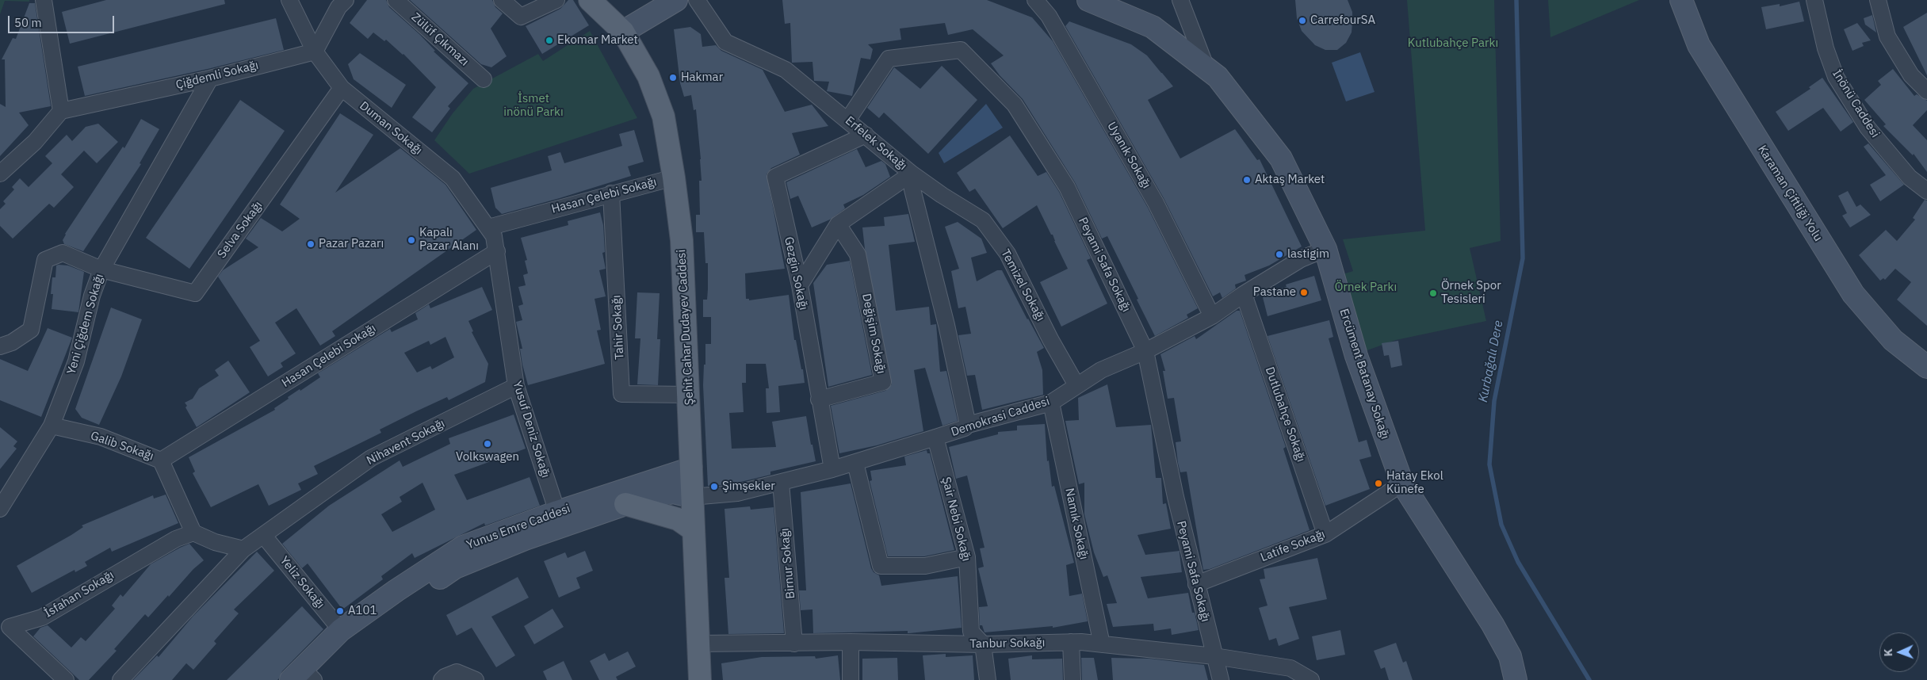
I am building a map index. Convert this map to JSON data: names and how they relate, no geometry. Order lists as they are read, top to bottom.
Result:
{
  "streets": {
    "main road": ["Şehit Cahar Dudayev Caddesi"],
    "street": [
      "Zülüf Çıkmazı",
      "Çiğdemli Sokağı",
      "İnönü Caddesi",
      "Duman Sokağı",
      "Erfelek Sokağı",
      "Uyanık Sokağı",
      "Karaman Çiftliği Yolu",
      "Hasan Çelebi Sokağı",
      "Selva Sokağı",
      "Peyami Safa Sokağı",
      "Gezgin Sokağı",
      "Temizel Sokağı",
      "Yeni Çiğdem Sokağı",
      "Tahir Sokağı",
      "Değişim Sokağı",
      "Ercüment Batanay Sokağı",
      "Dutlubahçe Sokağı",
      "Demokrasi Caddesi",
      "Yusuf Deniz Sokağı",
      "Nihavent Sokağı",
      "Galib Sokağı",
      "Şair Nebi Sokağı",
      "Namık Sokağı",
      "Yunus Emre Caddesi",
      "Latife Sokağı",
      "Birnur Sokağı",
      "Yeliz Sokağı",
      "İsfahan Sokağı",
      "Tanbur Sokağı"
    ]
  },
  "crossings": [
    ["Çiğdemli Sokağı", "Duman Sokağı"],
    ["Çiğdemli Sokağı", "Yeni Çiğdem Sokağı"],
    ["Duman Sokağı", "Hasan Çelebi Sokağı"],
    ["Duman Sokağı", "Selva Sokağı"],
    ["Duman Sokağı", "Yusuf Deniz Sokağı"],
    ["Erfelek Sokağı", "Peyami Safa Sokağı"],
    ["Erfelek Sokağı", "Gezgin Sokağı"],
    ["Erfelek Sokağı", "Temizel Sokağı"],
    ["Erfelek Sokağı", "Demokrasi Caddesi"],
    ["Uyanık Sokağı", "Demokrasi Caddesi"],
    ["Hasan Çelebi Sokağı", "Tahir Sokağı"],
    ["Hasan Çelebi Sokağı", "Şehit Cahar Dudayev Caddesi"],
    ["Hasan Çelebi Sokağı", "Yusuf Deniz Sokağı"],
    ["Hasan Çelebi Sokağı", "Galib Sokağı"],
    ["Selva Sokağı", "Yeni Çiğdem Sokağı"],
    ["Peyami Safa Sokağı", "Demokrasi Caddesi"],
    ["Peyami Safa Sokağı", "Latife Sokağı"],
    ["Peyami Safa Sokağı", "Tanbur Sokağı"],
    ["Gezgin Sokağı", "Değişim Sokağı"],
    ["Gezgin Sokağı", "Demokrasi Caddesi"],
    ["Temizel Sokağı", "Demokrasi Caddesi"],
    ["Yeni Çiğdem Sokağı", "Galib Sokağı"],
    ["Tahir Sokağı", "Şehit Cahar Dudayev Caddesi"],
    ["Şehit Cahar Dudayev Caddesi", "Demokrasi Caddesi"],
    ["Şehit Cahar Dudayev Caddesi", "Yunus Emre Caddesi"],
    ["Şehit Cahar Dudayev Caddesi", "Tanbur Sokağı"],
    ["Ercüment Batanay Sokağı", "Demokrasi Caddesi"],
    ["Ercüment Batanay Sokağı", "Latife Sokağı"],
    ["Dutlubahçe Sokağı", "Demokrasi Caddesi"],
    ["Dutlubahçe Sokağı", "Latife Sokağı"],
    ["Demokrasi Caddesi", "Şair Nebi Sokağı"],
    ["Demokrasi Caddesi", "Namık Sokağı"],
    ["Demokrasi Caddesi", "Yunus Emre Caddesi"],
    ["Demokrasi Caddesi", "Birnur Sokağı"],
    ["Yusuf Deniz Sokağı", "Nihavent Sokağı"],
    ["Yusuf Deniz Sokağı", "Yunus Emre Caddesi"],
    ["Nihavent Sokağı", "Yeliz Sokağı"],
    ["Galib Sokağı", "İsfahan Sokağı"],
    ["Şair Nebi Sokağı", "Tanbur Sokağı"],
    ["Namık Sokağı", "Tanbur Sokağı"],
    ["Yunus Emre Caddesi", "Yeliz Sokağı"],
    ["Birnur Sokağı", "Tanbur Sokağı"]
  ],
  "water": ["Kurbağalı Dere"],
  "parks": ["Kutlubahçe Parkı", "İsmet inönü Parkı", "Örnek Parkı"],
  "places": [
    "CarrefourSA",
    "Ekomar Market",
    "Hakmar",
    "Aktaş Market",
    "Kapalı Pazar Alanı",
    "Pazar Pazarı",
    "lastigim",
    "Pastane",
    "Örnek Spor Tesisleri",
    "Volkswagen",
    "Hatay Ekol Künefe",
    "Şimşekler",
    "A101"
  ],
  "scale_bar": "50 m",
  "north": "left"
}
